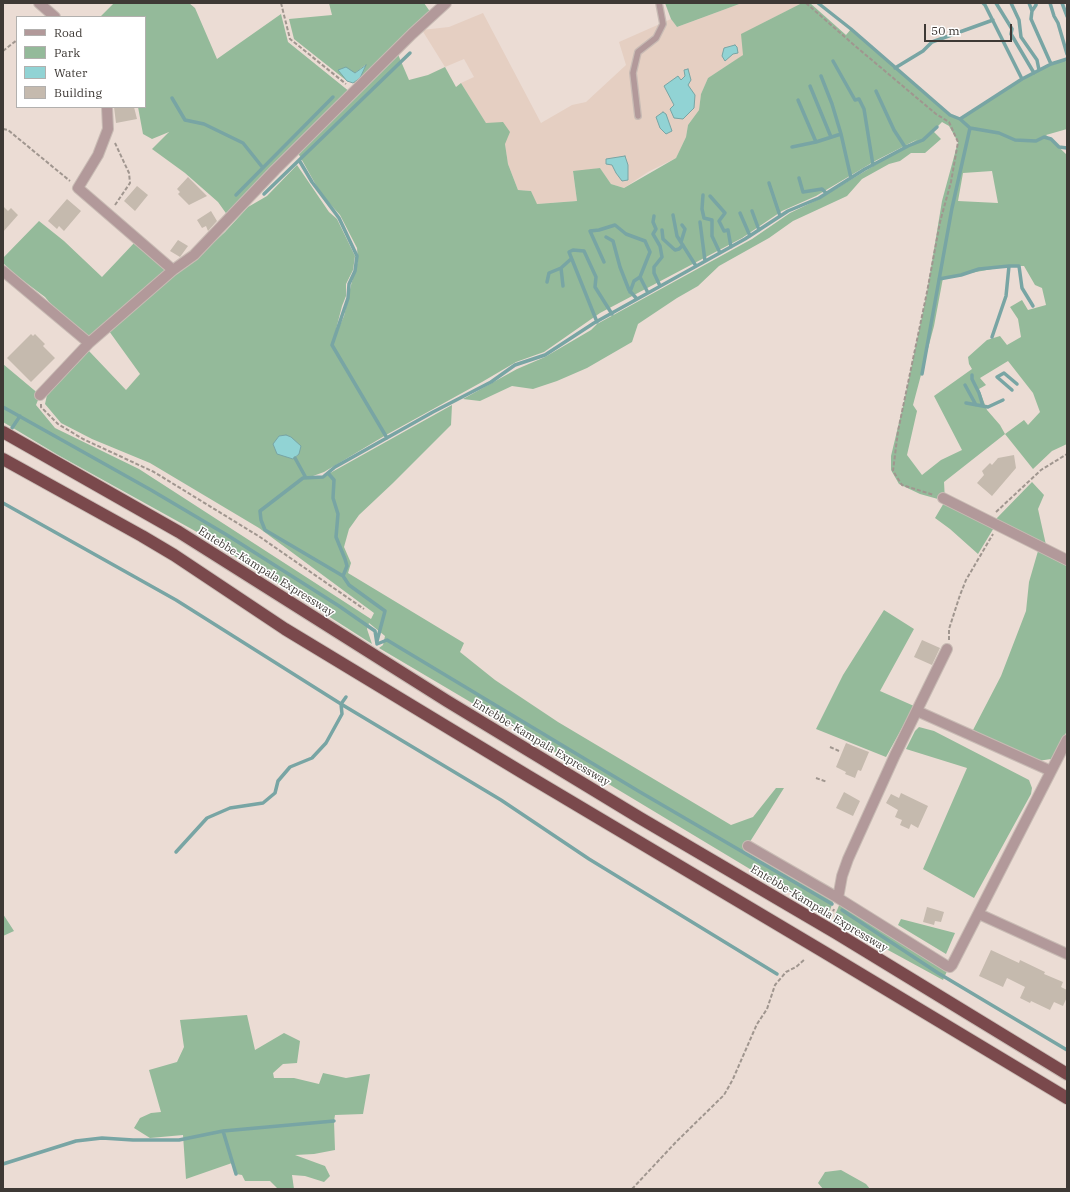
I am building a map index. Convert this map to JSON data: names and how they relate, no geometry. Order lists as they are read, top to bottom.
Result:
{
  "streets": {
    "highway": ["Entebbe-Kampala Expressway"]
  },
  "legend": [
    "Road",
    "Park",
    "Water",
    "Building"
  ],
  "scale_bar": "50 m"
}
